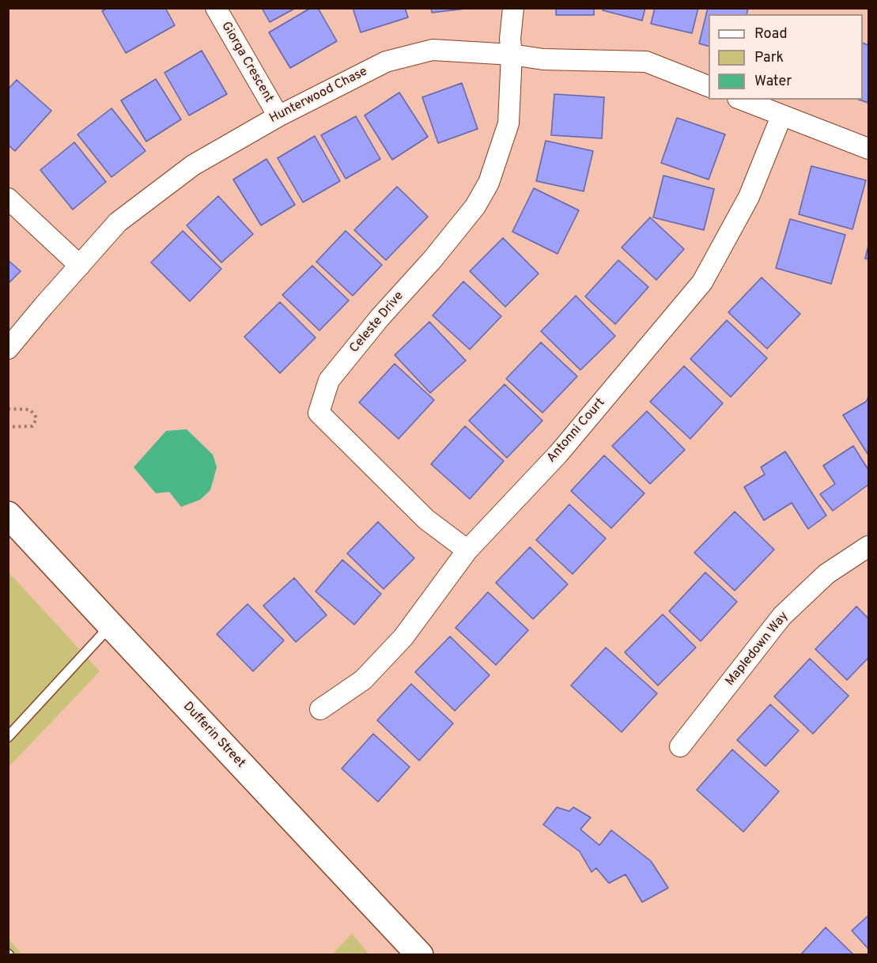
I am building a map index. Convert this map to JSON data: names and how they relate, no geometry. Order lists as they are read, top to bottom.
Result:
{
  "streets": {
    "main road": ["Dufferin Street"],
    "street": [
      "Giorga Crescent",
      "Hunterwood Chase",
      "Celeste Drive",
      "Antonni Court",
      "Mapledown Way"
    ]
  },
  "crossings": [
    ["Giorga Crescent", "Hunterwood Chase"],
    ["Hunterwood Chase", "Celeste Drive"],
    ["Celeste Drive", "Antonni Court"]
  ],
  "legend": ["Road", "Park", "Water"]
}
